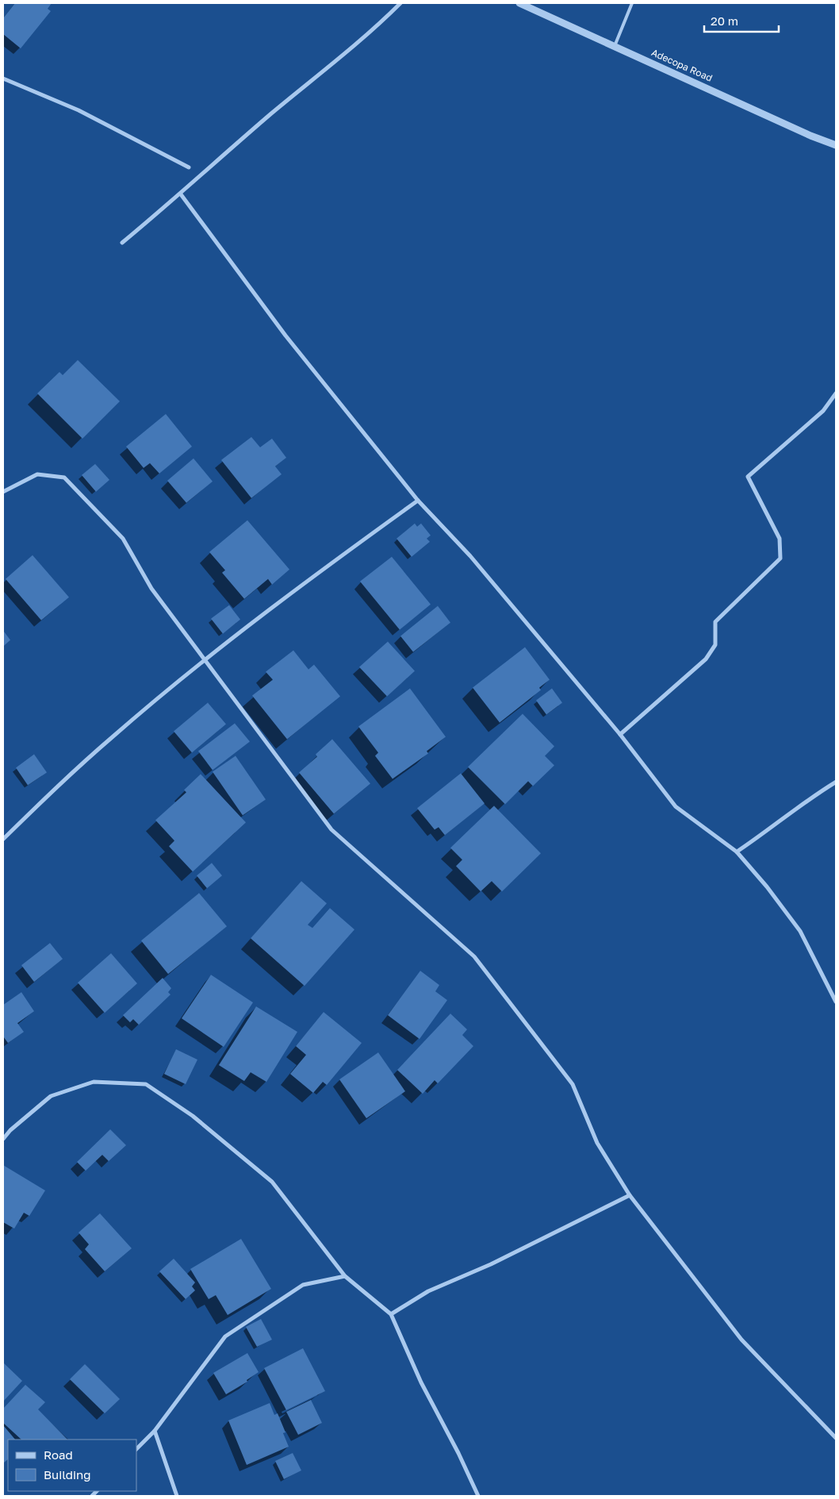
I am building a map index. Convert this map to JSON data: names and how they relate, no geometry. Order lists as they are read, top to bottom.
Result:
{
  "streets": {
    "street": ["Adecopa Road"]
  },
  "legend": ["Road", "Building"],
  "scale_bar": "20 m"
}
